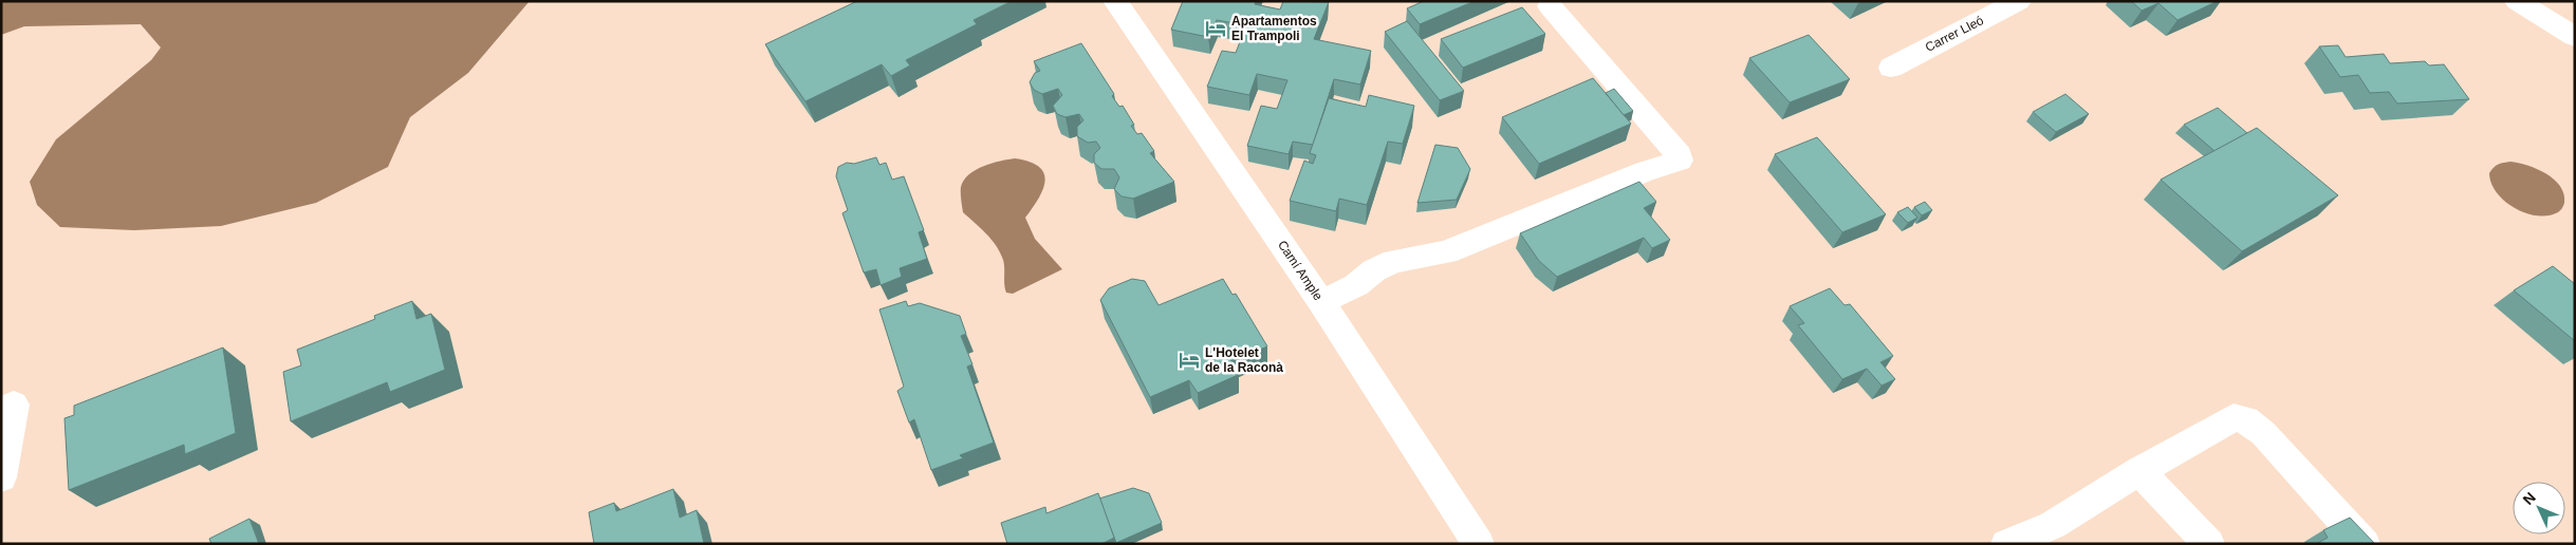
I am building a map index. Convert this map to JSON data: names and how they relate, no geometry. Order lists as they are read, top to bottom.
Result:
{
  "streets": {
    "street": ["Carrer Lleó", "Camí Ample"]
  },
  "places": {
    "hotel": ["Apartamentos El Trampoli", "L'Hotelet de la Raconà"]
  },
  "north": "top left"
}
